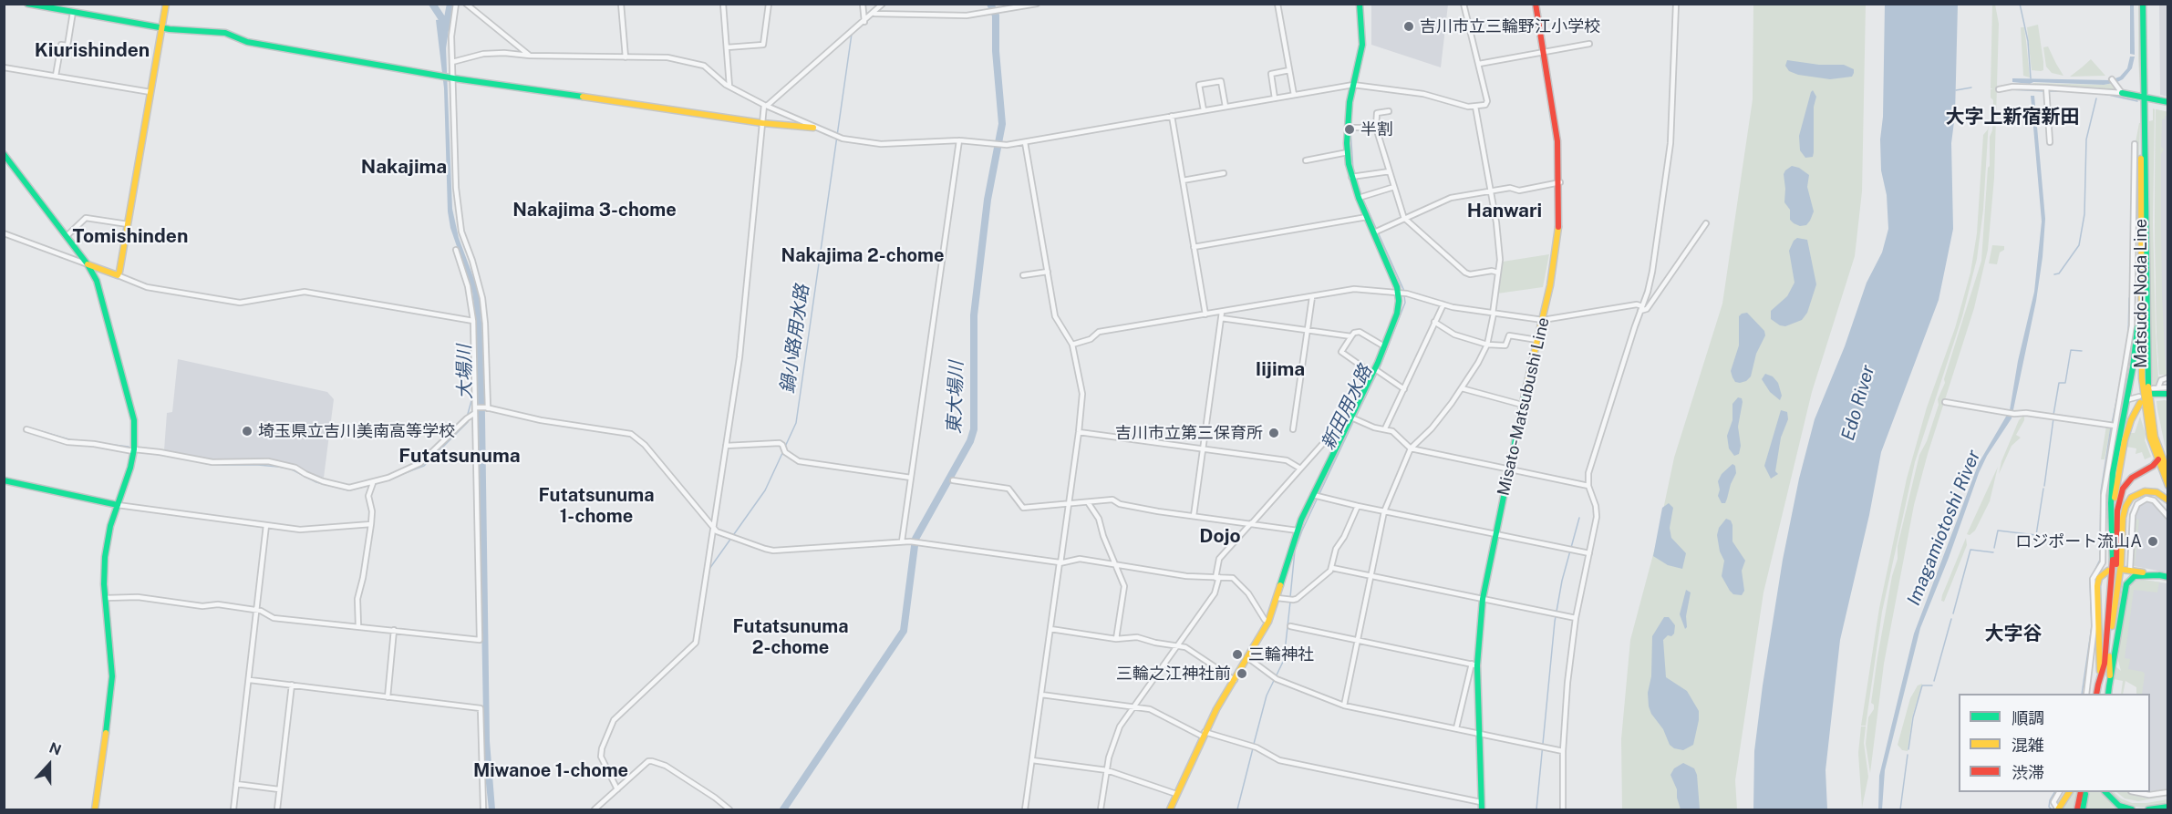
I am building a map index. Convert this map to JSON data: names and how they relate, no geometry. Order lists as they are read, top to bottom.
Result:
{
  "streets": {
    "main road": ["Matsudo-Noda Line", "Misato-Matsubushi Line"]
  },
  "districts": [
    "Kiurishinden",
    "大字上新宿新田",
    "Nakajima",
    "Nakajima 3-chome",
    "Hanwari",
    "Tomishinden",
    "Nakajima 2-chome",
    "Iijima",
    "Futatsunuma",
    "Futatsunuma 1-chome",
    "Dojo",
    "Futatsunuma 2-chome",
    "大字谷",
    "Miwanoe 1-chome"
  ],
  "water": [
    "鍋小路用水路",
    "大場川",
    "東大場川",
    "Edo River",
    "新田用水路",
    "Imagamiotoshi River"
  ],
  "places": [
    "吉川市立三輪野江小学校",
    "半割",
    "埼玉県立吉川美南高等学校",
    "吉川市立第三保育所",
    "ロジポート流山A",
    "三輪神社",
    "三輪之江神社前"
  ],
  "legend": ["順調", "混雑", "渋滞"],
  "north": "top"
}
